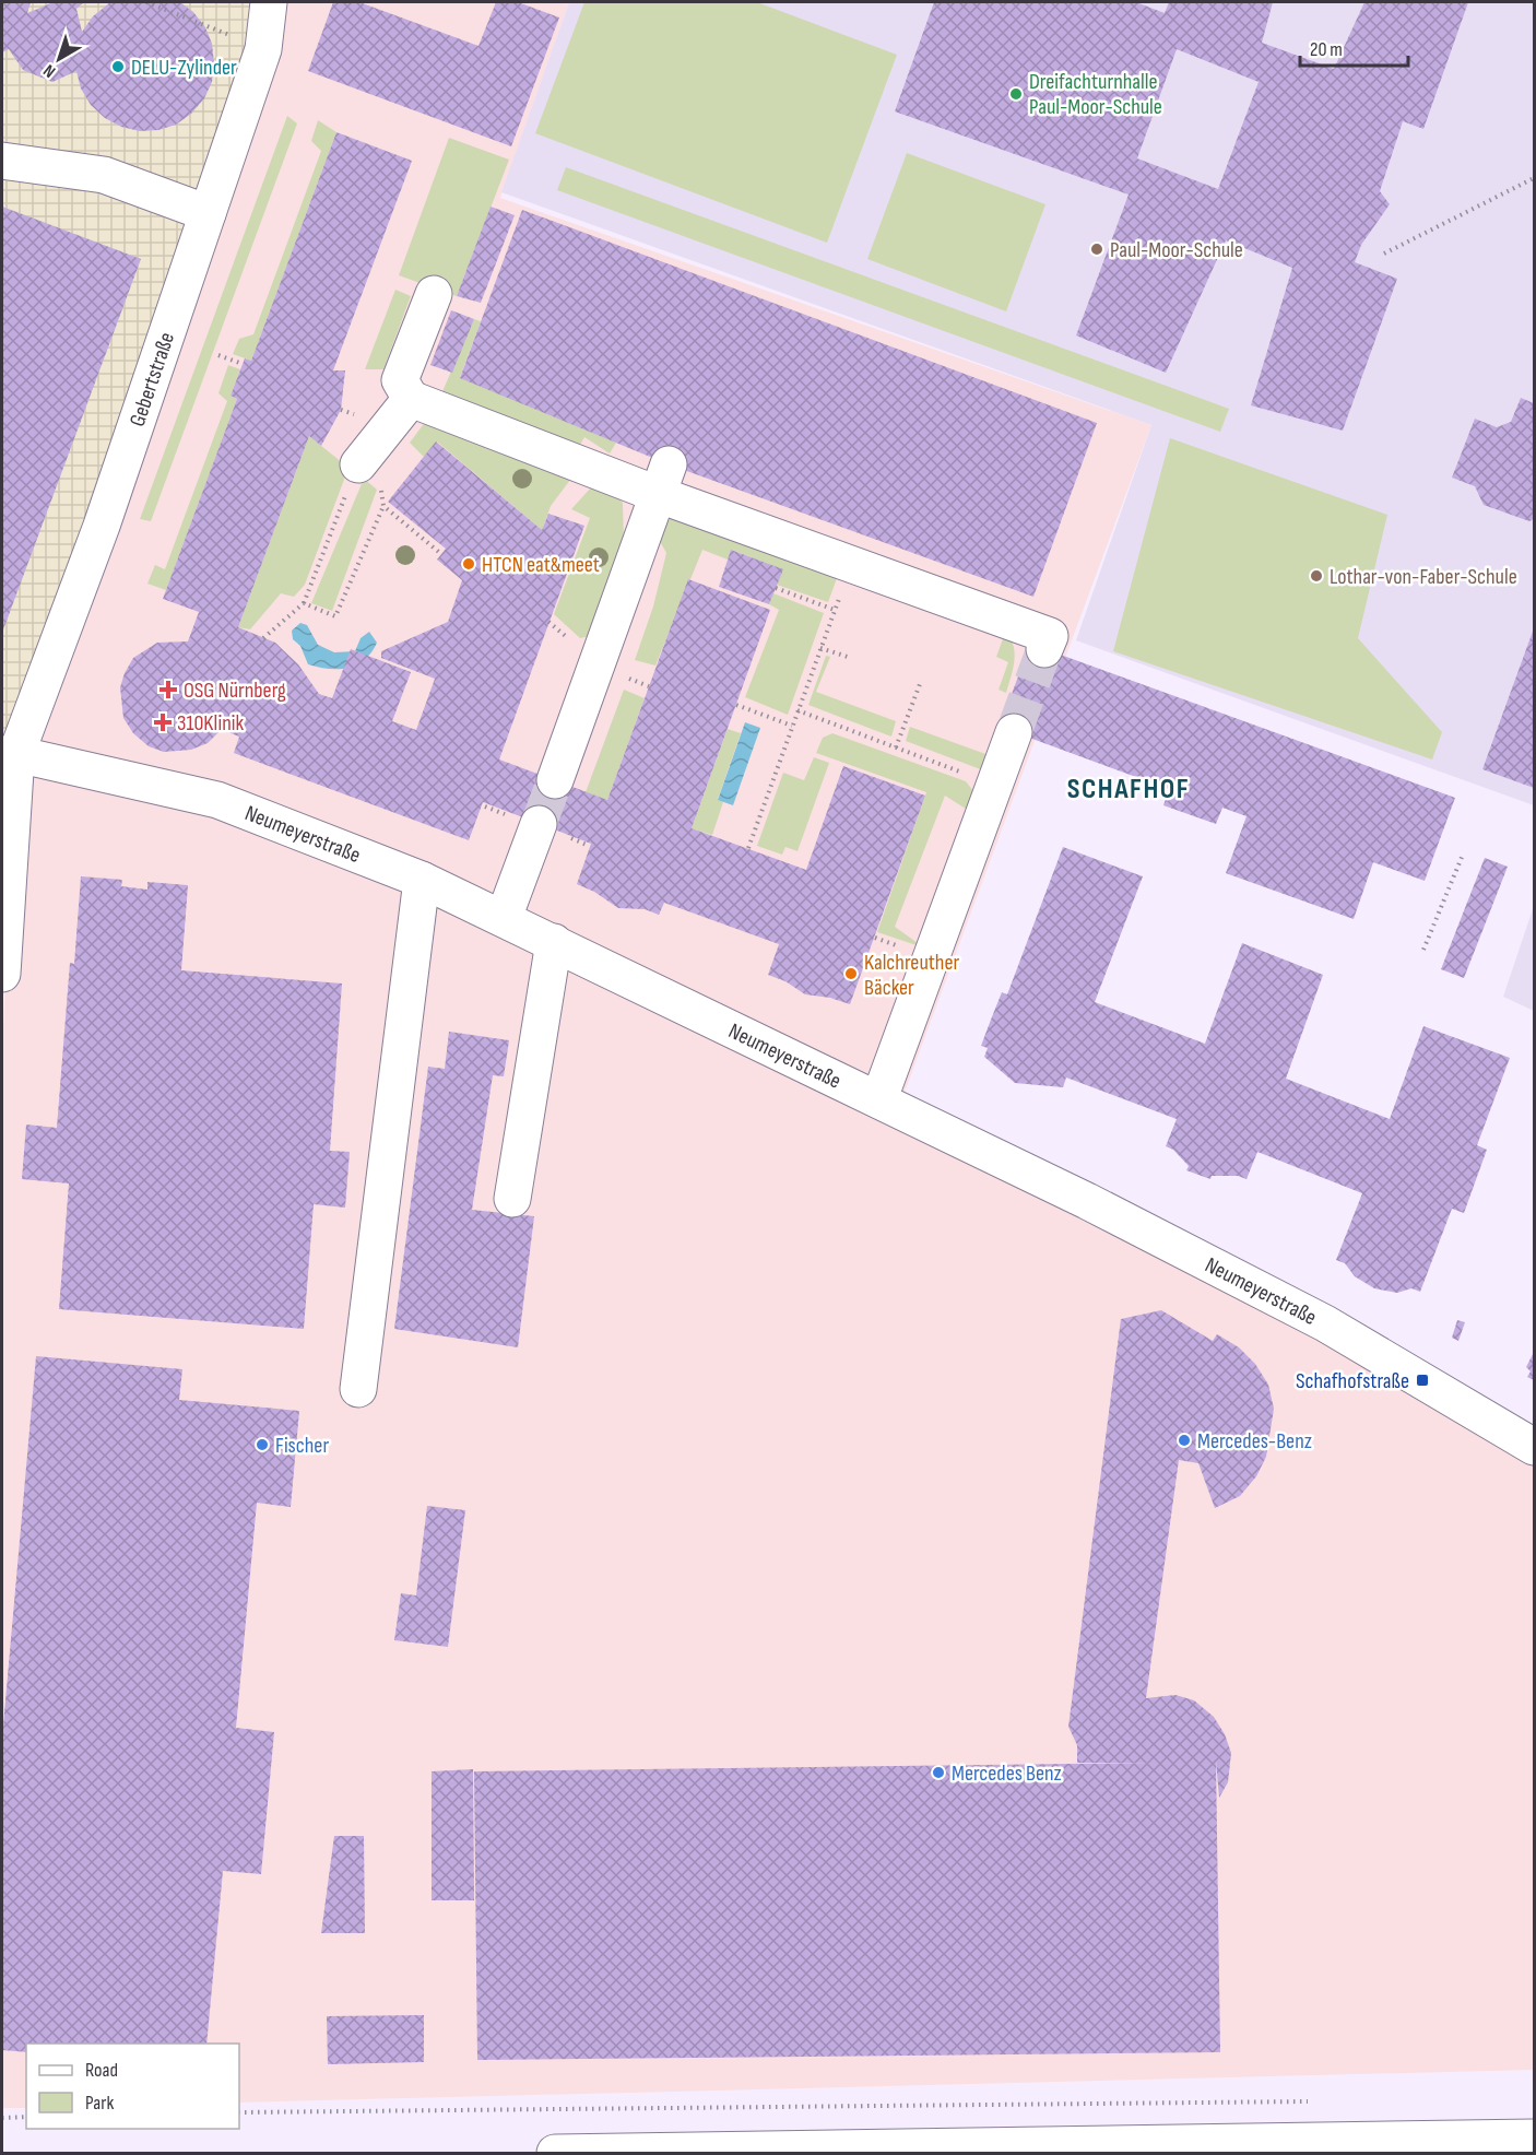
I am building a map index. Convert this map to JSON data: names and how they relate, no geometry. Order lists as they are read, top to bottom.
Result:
{
  "streets": {
    "street": ["Gebertstraße", "Neumeyerstraße"]
  },
  "crossings": [
    ["Gebertstraße", "Neumeyerstraße"]
  ],
  "districts": ["SCHAFHOF"],
  "places": {
    "other": [
      "DELU-Zylinder",
      "Dreifachturnhalle Paul-Moor-Schule",
      "Paul-Moor-Schule",
      "HTCN eat&meet",
      "Lothar-von-Faber-Schule",
      "Kalchreuther Bäcker",
      "Mercedes-Benz",
      "Fischer",
      "Mercedes Benz"
    ],
    "health": ["OSG Nürnberg", "310Klinik"],
    "transit": ["Schafhofstraße"]
  },
  "legend": ["Road", "Park"],
  "scale_bar": "20 m",
  "north": "bottom left"
}
